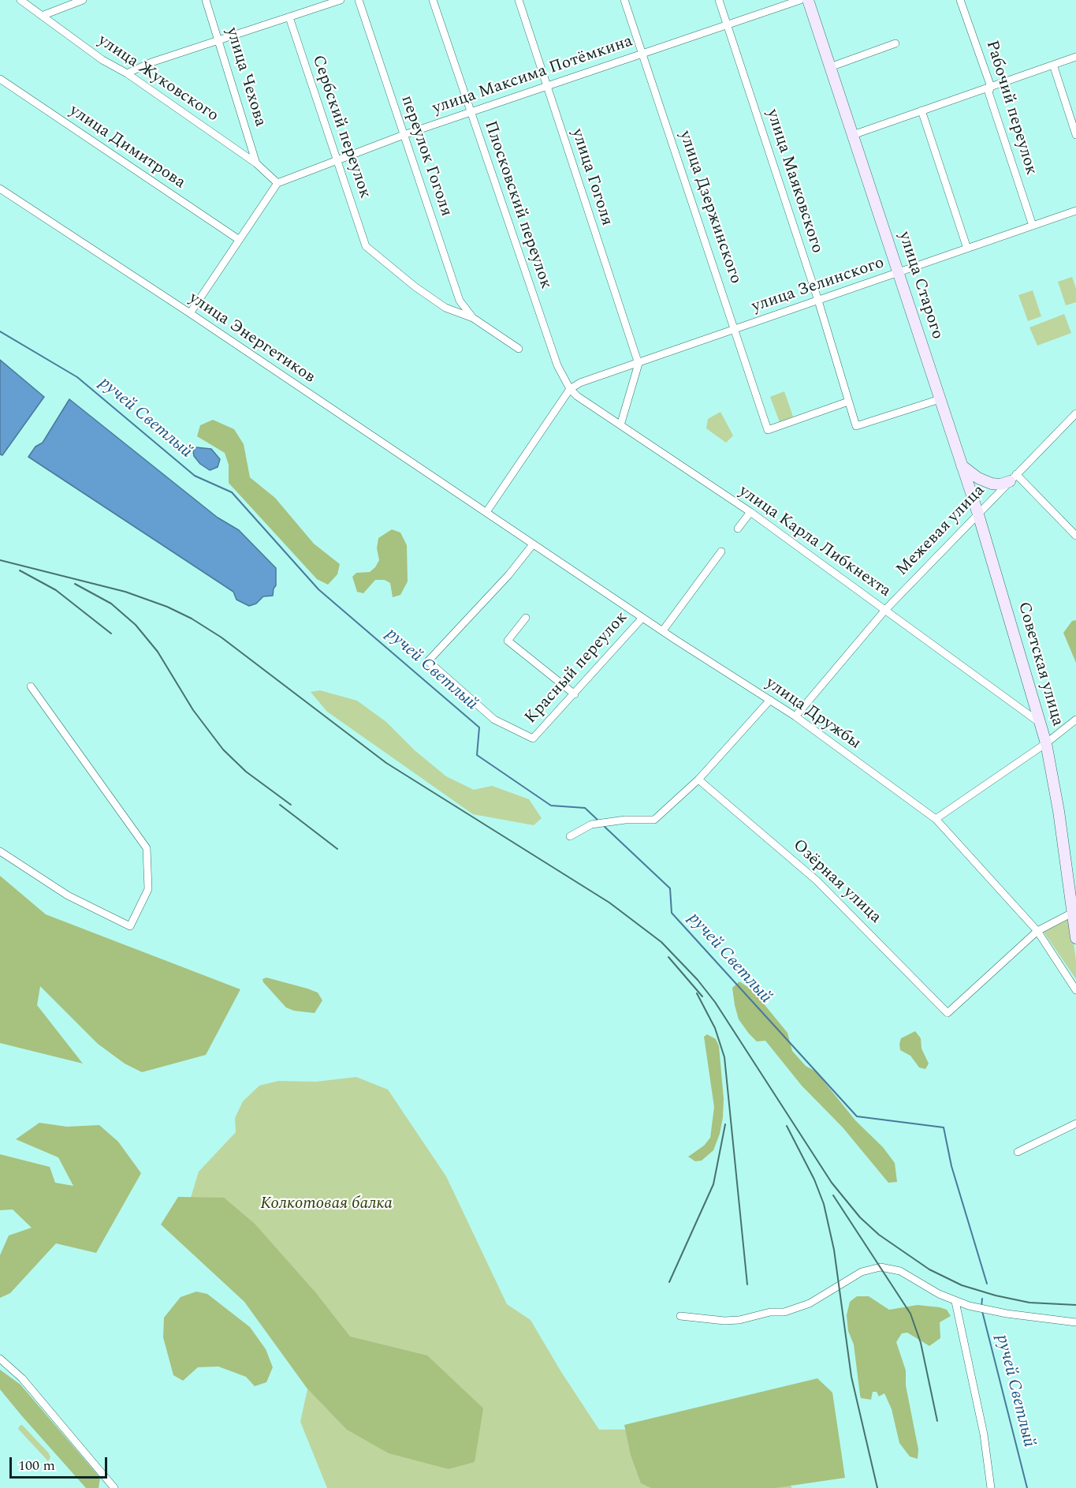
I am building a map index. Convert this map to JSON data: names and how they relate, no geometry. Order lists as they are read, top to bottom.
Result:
{
  "streets": {
    "street": [
      "улица Максима Потёмкина",
      "улица Чехова",
      "улица Жуковского",
      "Рабочий переулок",
      "Сербский переулок",
      "улица Димитрова",
      "переулок Гоголя",
      "улица Гоголя",
      "улица Маяковского",
      "Плосковский переулок",
      "улица Дзержинского",
      "улица Зелинского",
      "улица Старого",
      "улица Энергетиков",
      "Межевая улица",
      "улица Карла Либкнехта",
      "Советская улица",
      "Красный переулок",
      "улица Дружбы",
      "Озёрная улица"
    ]
  },
  "crossings": [
    ["улица Максима Потёмкина", "улица Жуковского"],
    ["улица Максима Потёмкина", "Сербский переулок"],
    ["улица Максима Потёмкина", "переулок Гоголя"],
    ["улица Максима Потёмкина", "улица Гоголя"],
    ["улица Максима Потёмкина", "улица Маяковского"],
    ["улица Максима Потёмкина", "Плосковский переулок"],
    ["улица Максима Потёмкина", "улица Дзержинского"],
    ["улица Чехова", "улица Жуковского"],
    ["Рабочий переулок", "улица Зелинского"],
    ["Сербский переулок", "переулок Гоголя"],
    ["улица Гоголя", "улица Зелинского"],
    ["улица Маяковского", "улица Дзержинского"],
    ["улица Маяковского", "улица Зелинского"],
    ["улица Маяковского", "улица Старого"],
    ["Плосковский переулок", "улица Зелинского"],
    ["Плосковский переулок", "улица Карла Либкнехта"],
    ["улица Дзержинского", "улица Зелинского"],
    ["улица Зелинского", "улица Старого"],
    ["улица Зелинского", "улица Карла Либкнехта"],
    ["улица Старого", "Межевая улица"],
    ["улица Старого", "Советская улица"],
    ["улица Энергетиков", "улица Дружбы"],
    ["Межевая улица", "улица Карла Либкнехта"],
    ["Межевая улица", "Советская улица"],
    ["Межевая улица", "улица Дружбы"],
    ["улица Карла Либкнехта", "Советская улица"],
    ["Красный переулок", "улица Дружбы"],
    ["улица Дружбы", "Озёрная улица"]
  ],
  "water": ["ручей Светлый"],
  "parks": ["Колкотовая балка"],
  "scale_bar": "100 m"
}
